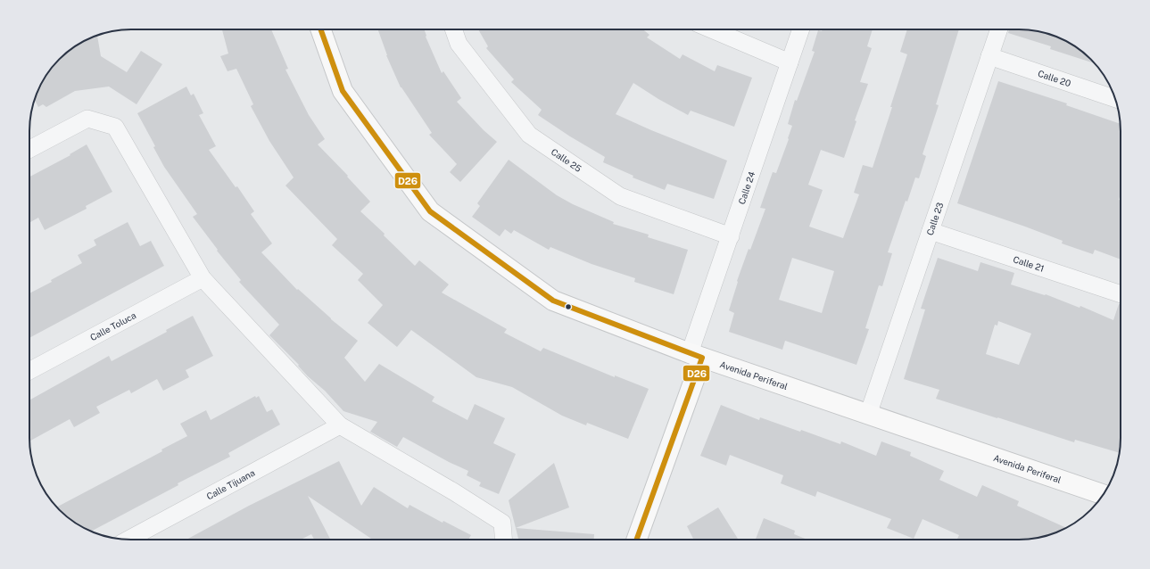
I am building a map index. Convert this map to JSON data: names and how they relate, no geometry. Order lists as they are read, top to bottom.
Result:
{
  "streets": {
    "street": [
      "Calle 20",
      "Calle 25",
      "Calle 24",
      "Calle 23",
      "Calle 21",
      "Calle Toluca",
      "Avenida Periferal",
      "Calle Tijuana"
    ]
  },
  "crossings": [
    ["Calle 20", "Calle 23"],
    ["Calle 25", "Calle 24"],
    ["Calle 24", "Avenida Periferal"],
    ["Calle 23", "Calle 21"],
    ["Calle 23", "Avenida Periferal"]
  ],
  "lines": ["transit line D26"]
}
